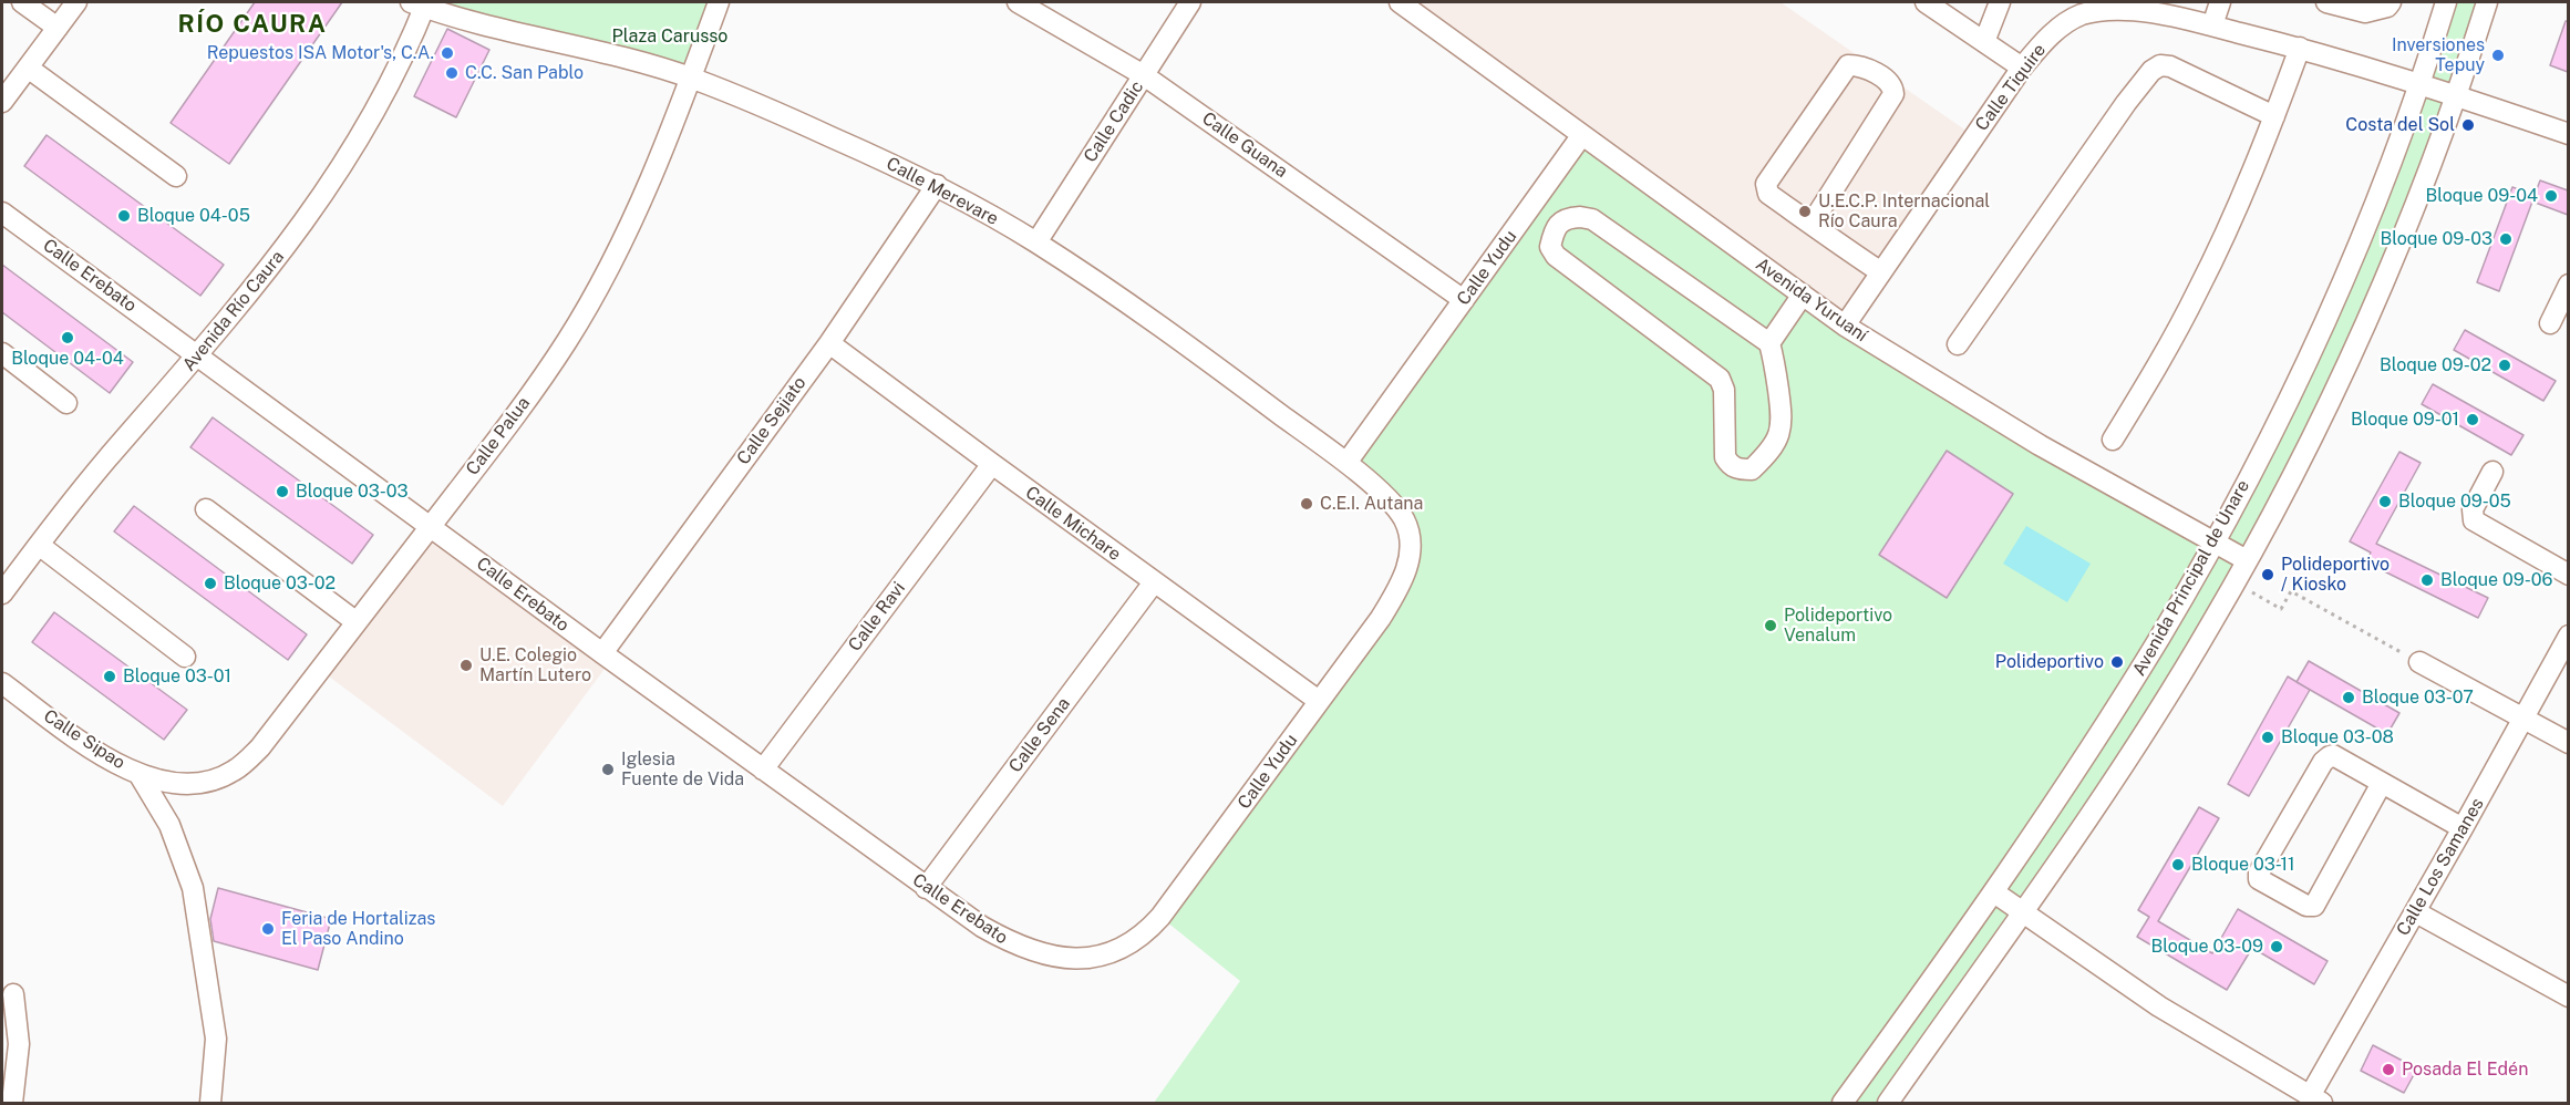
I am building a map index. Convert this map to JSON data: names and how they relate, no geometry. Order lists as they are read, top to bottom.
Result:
{
  "streets": {
    "street": [
      "Calle Tiquire",
      "Calle Cadic",
      "Calle Guana",
      "Calle Merevare",
      "Calle Yudu",
      "Calle Erebato",
      "Avenida Yuruaní",
      "Avenida Río Caura",
      "Calle Sejiato",
      "Calle Palua",
      "Calle Michare",
      "Avenida Principal de Unare",
      "Calle Ravi",
      "Calle Sena",
      "Calle Sipao",
      "Calle Los Samanes"
    ]
  },
  "crossings": [
    ["Calle Tiquire", "Avenida Yuruaní"],
    ["Calle Tiquire", "Avenida Principal de Unare"],
    ["Calle Cadic", "Calle Guana"],
    ["Calle Cadic", "Calle Merevare"],
    ["Calle Guana", "Calle Yudu"],
    ["Calle Merevare", "Calle Yudu"],
    ["Calle Merevare", "Avenida Río Caura"],
    ["Calle Merevare", "Calle Sejiato"],
    ["Calle Merevare", "Calle Palua"],
    ["Calle Yudu", "Calle Erebato"],
    ["Calle Yudu", "Avenida Yuruaní"],
    ["Calle Yudu", "Calle Michare"],
    ["Calle Erebato", "Avenida Río Caura"],
    ["Calle Erebato", "Calle Sejiato"],
    ["Calle Erebato", "Calle Palua"],
    ["Calle Erebato", "Calle Ravi"],
    ["Calle Erebato", "Calle Sena"],
    ["Avenida Yuruaní", "Avenida Principal de Unare"],
    ["Calle Sejiato", "Calle Michare"],
    ["Calle Palua", "Calle Sipao"],
    ["Calle Michare", "Calle Ravi"],
    ["Calle Michare", "Calle Sena"]
  ],
  "districts": ["RÍO CAURA"],
  "parks": ["Plaza Carusso"],
  "places": [
    "Repuestos ISA Motor's, C.A.",
    "Inversiones Tepuy",
    "C.C. San Pablo",
    "Costa del Sol",
    "Bloque 09-04",
    "U.E.C.P. Internacional Río Caura",
    "Bloque 04-05",
    "Bloque 09-03",
    "Bloque 04-04",
    "Bloque 09-02",
    "Bloque 09-01",
    "Bloque 03-03",
    "Bloque 09-05",
    "C.E.I. Autana",
    "Polideportivo / Kiosko",
    "Bloque 09-06",
    "Bloque 03-02",
    "Polideportivo Venalum",
    "Polideportivo",
    "U.E. Colegio Martín Lutero",
    "Bloque 03-01",
    "Bloque 03-07",
    "Bloque 03-08",
    "Iglesia Fuente de Vida",
    "Bloque 03-11",
    "Feria de Hortalizas El Paso Andino",
    "Bloque 03-09",
    "Posada El Edén"
  ]
}
